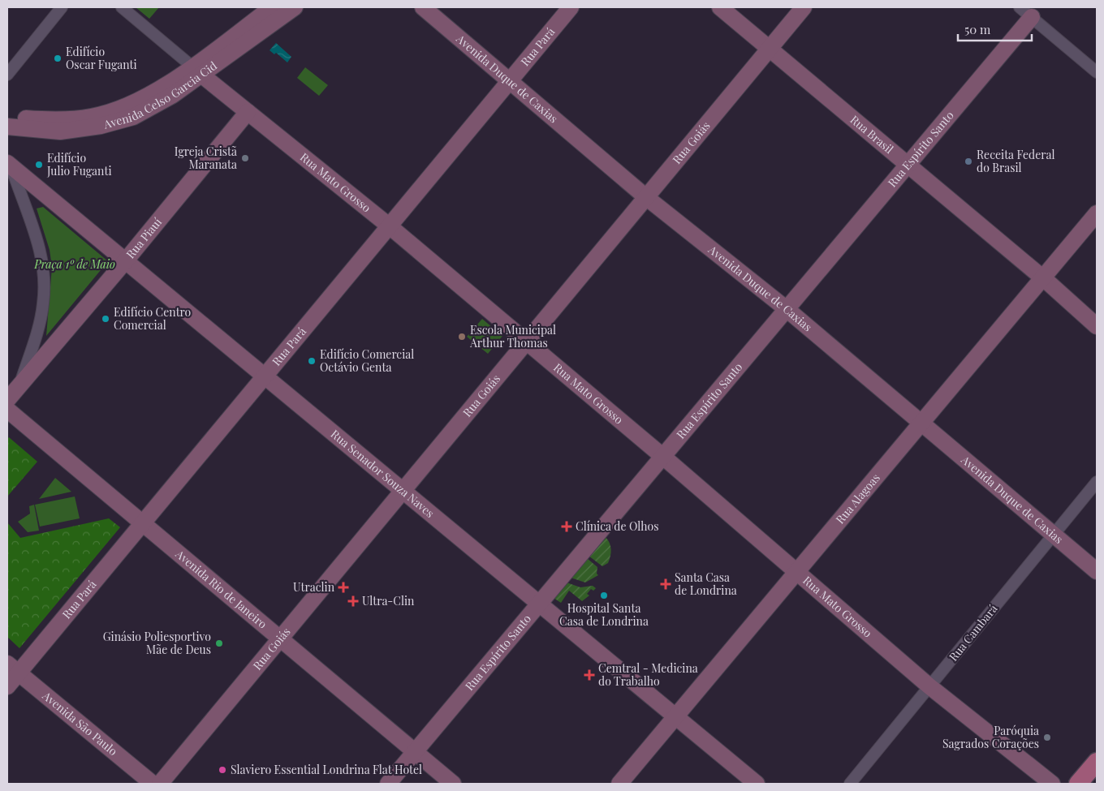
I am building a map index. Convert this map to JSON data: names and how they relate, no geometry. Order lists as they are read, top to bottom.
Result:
{
  "streets": {
    "street": [
      "Rua Pará",
      "Avenida Duque de Caxias",
      "Avenida Celso Garcia Cid",
      "Rua Brasil",
      "Rua Goiás",
      "Rua Espírito Santo",
      "Rua Mato Grosso",
      "Rua Piauí",
      "Rua Senador Souza Naves",
      "Rua Alagoas",
      "Avenida Rio de Janeiro",
      "Rua Cambará",
      "Avenida São Paulo"
    ]
  },
  "crossings": [
    ["Rua Pará", "Avenida Duque de Caxias"],
    ["Rua Pará", "Rua Mato Grosso"],
    ["Rua Pará", "Rua Senador Souza Naves"],
    ["Rua Pará", "Avenida Rio de Janeiro"],
    ["Rua Pará", "Avenida São Paulo"],
    ["Avenida Duque de Caxias", "Rua Goiás"],
    ["Avenida Duque de Caxias", "Rua Espírito Santo"],
    ["Avenida Duque de Caxias", "Rua Alagoas"],
    ["Avenida Duque de Caxias", "Rua Cambará"],
    ["Avenida Celso Garcia Cid", "Rua Mato Grosso"],
    ["Rua Brasil", "Rua Goiás"],
    ["Rua Brasil", "Rua Espírito Santo"],
    ["Rua Brasil", "Rua Alagoas"],
    ["Rua Goiás", "Rua Mato Grosso"],
    ["Rua Goiás", "Rua Senador Souza Naves"],
    ["Rua Goiás", "Avenida Rio de Janeiro"],
    ["Rua Espírito Santo", "Rua Mato Grosso"],
    ["Rua Espírito Santo", "Rua Senador Souza Naves"],
    ["Rua Espírito Santo", "Avenida Rio de Janeiro"],
    ["Rua Mato Grosso", "Rua Piauí"],
    ["Rua Mato Grosso", "Rua Alagoas"],
    ["Rua Mato Grosso", "Rua Cambará"],
    ["Rua Piauí", "Rua Senador Souza Naves"],
    ["Rua Senador Souza Naves", "Rua Alagoas"]
  ],
  "parks": ["Praça 1º de Maio"],
  "places": {
    "other": [
      "Edifício Oscar Fuganti",
      "Igreja Cristã Maranata",
      "Receita Federal do Brasil",
      "Edifício Julio Fuganti",
      "Edifício Centro Comercial",
      "Escola Municipal Arthur Thomas",
      "Edifício Comercial Octávio Genta",
      "Hospital Santa Casa de Londrina",
      "Ginásio Poliesportivo Mãe de Deus",
      "Paróquia Sagrados Corações",
      "Slaviero Essential Londrina Flat Hotel"
    ],
    "health": [
      "Clínica de Olhos",
      "Santa Casa de Londrina",
      "Utraclin",
      "Ultra-Clin",
      "Cemtral - Medicina do Trabalho"
    ]
  },
  "scale_bar": "50 m"
}
